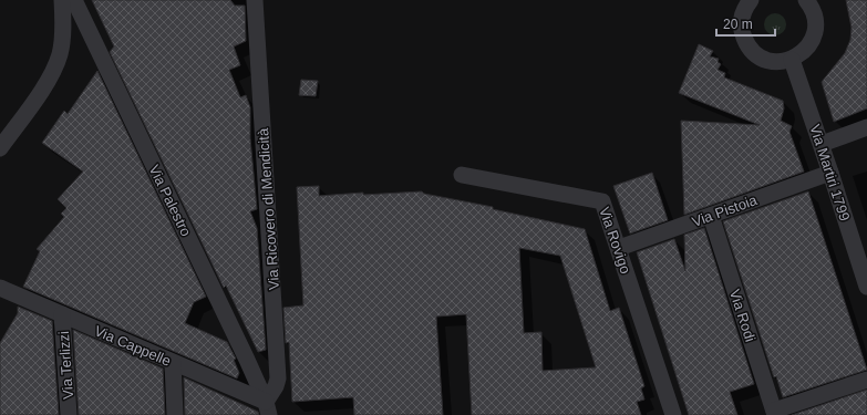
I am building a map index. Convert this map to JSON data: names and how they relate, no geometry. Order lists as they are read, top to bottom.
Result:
{
  "streets": {
    "street": [
      "Via Martiri 1799",
      "Via Palestro",
      "Via Ricovero di Mendicità",
      "Via Pistoia",
      "Via Rovigo",
      "Via Rodi",
      "Via Cappelle",
      "Via Terlizzi"
    ]
  },
  "crossings": [
    ["Via Martiri 1799", "Via Pistoia"],
    ["Via Palestro", "Via Ricovero di Mendicità"],
    ["Via Palestro", "Via Cappelle"],
    ["Via Ricovero di Mendicità", "Via Cappelle"],
    ["Via Pistoia", "Via Rovigo"],
    ["Via Pistoia", "Via Rodi"],
    ["Via Cappelle", "Via Terlizzi"]
  ],
  "scale_bar": "20 m"
}
